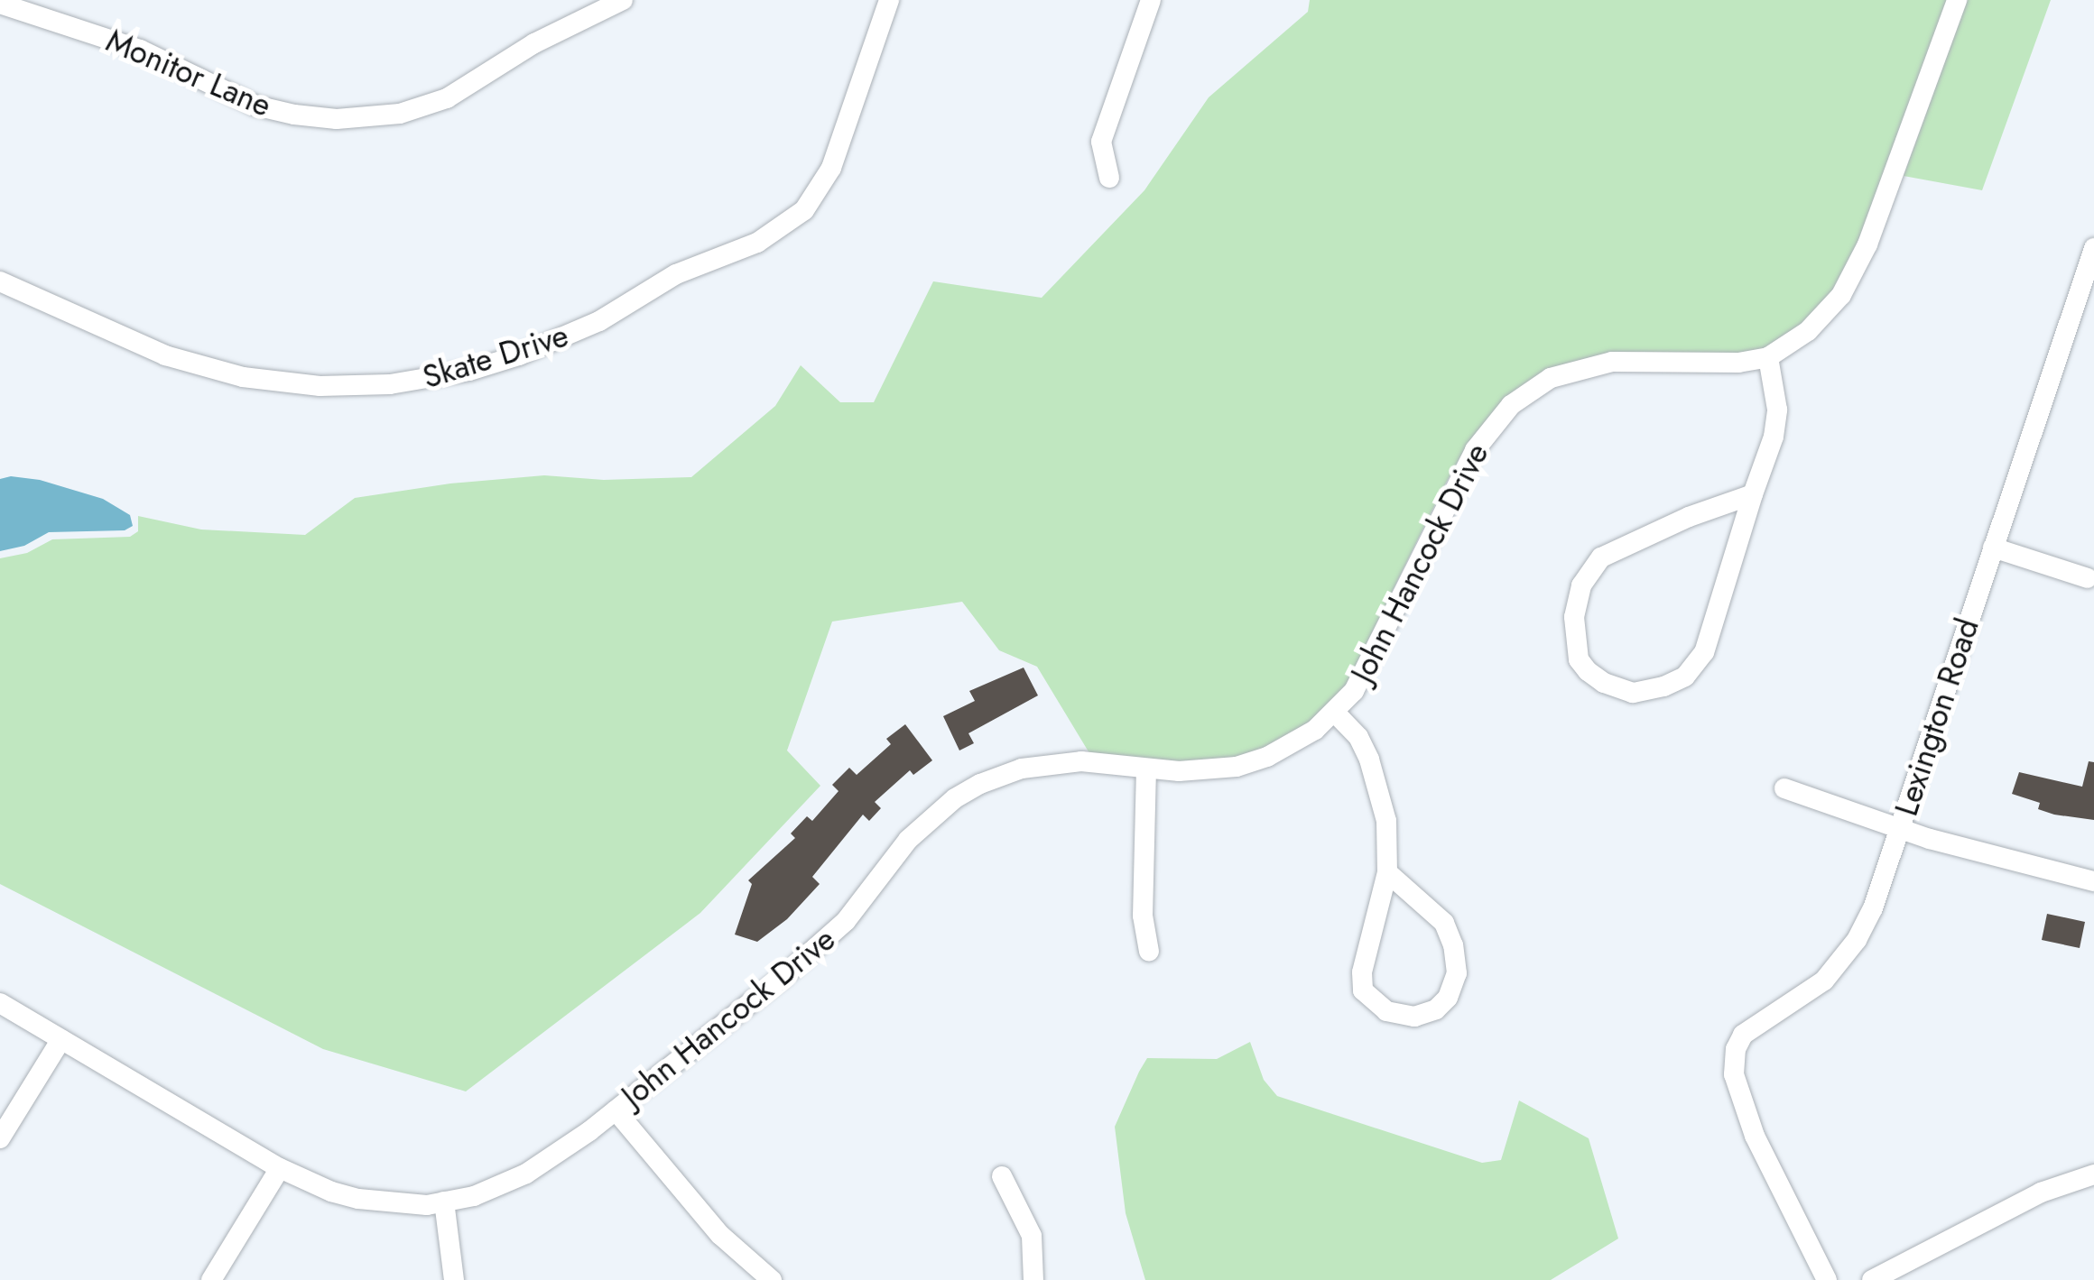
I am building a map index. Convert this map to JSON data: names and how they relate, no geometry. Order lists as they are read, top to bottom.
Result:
{
  "streets": {
    "street": [
      "Monitor Lane",
      "Skate Drive",
      "John Hancock Drive",
      "Lexington Road"
    ]
  }
}
